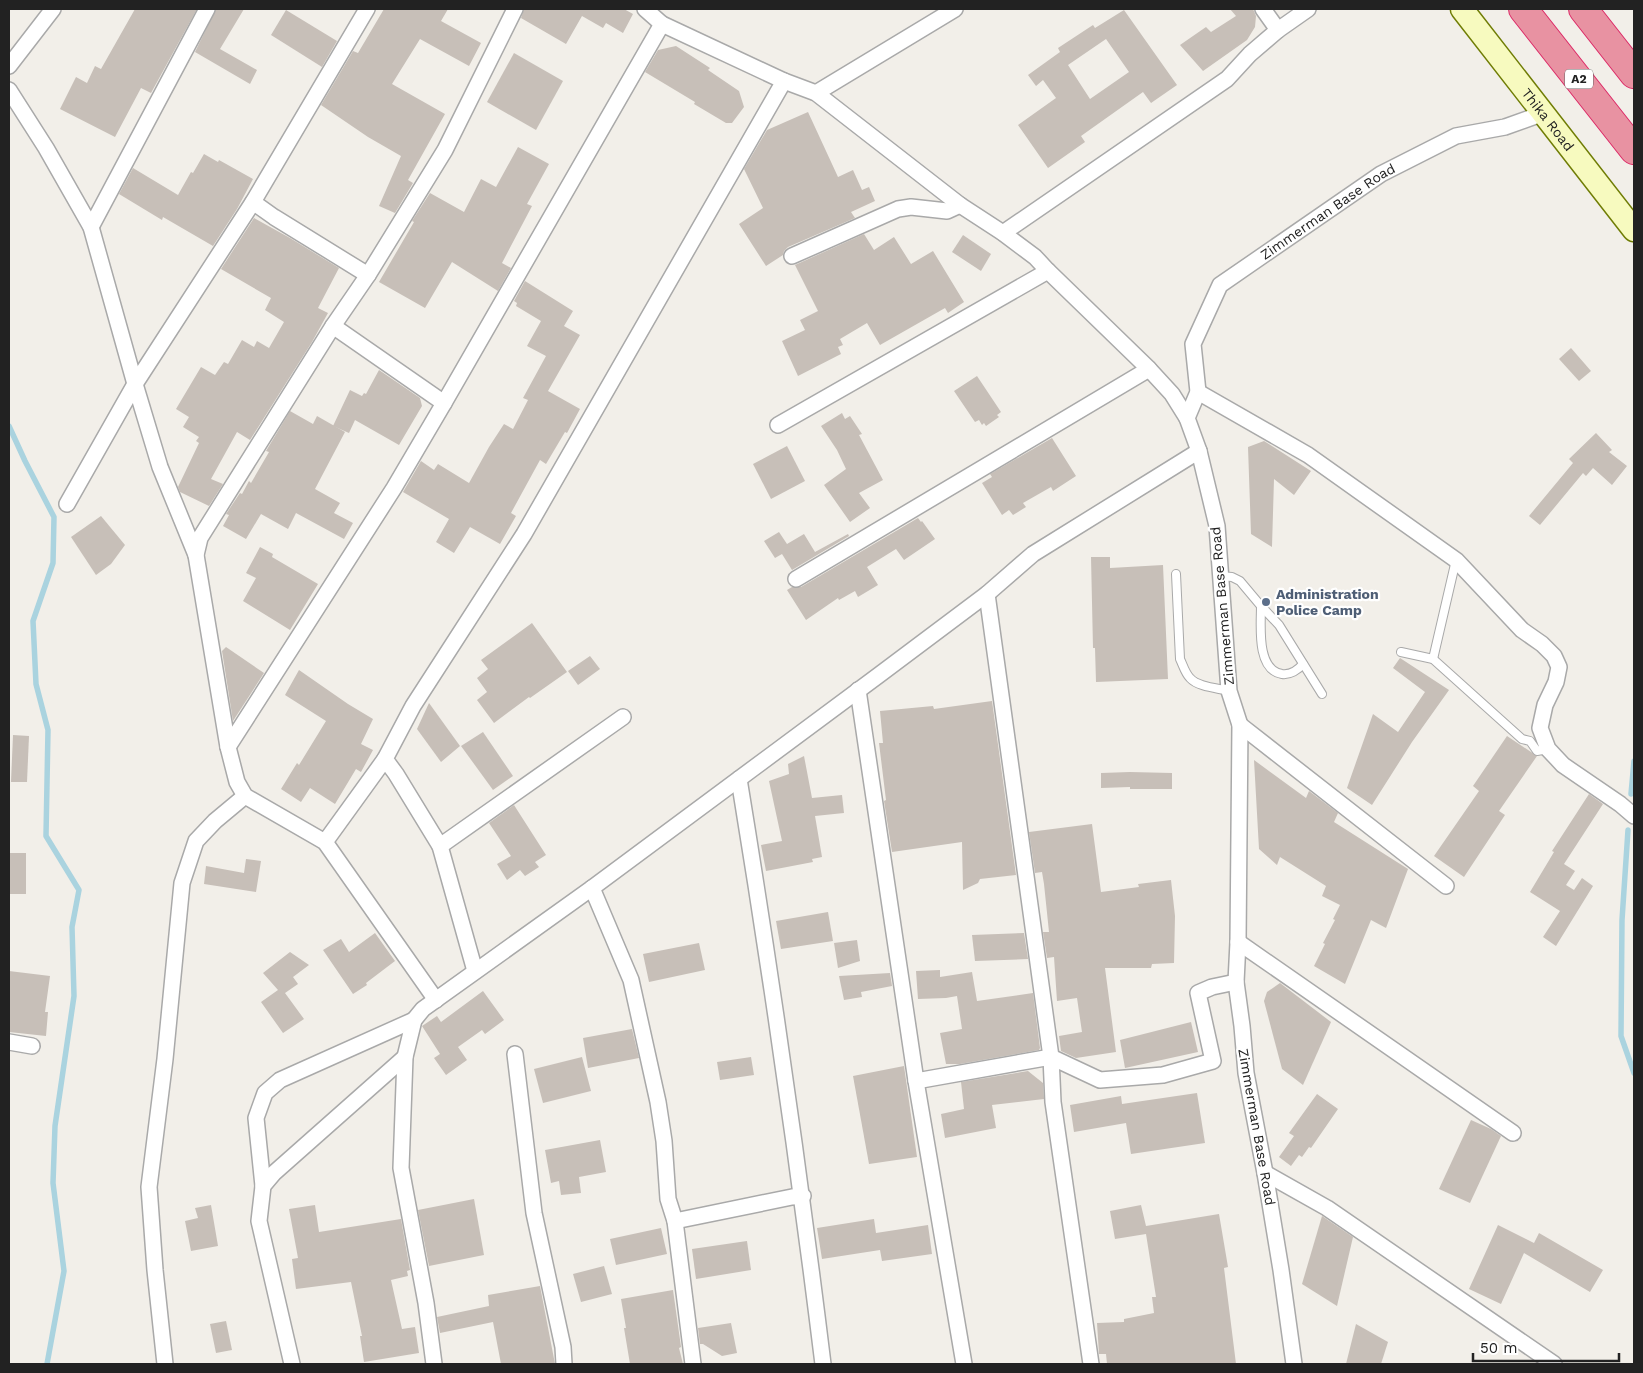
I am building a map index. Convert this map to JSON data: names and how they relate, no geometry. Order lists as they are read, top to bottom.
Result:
{
  "streets": {
    "highway": ["A2"],
    "main road": ["Thika Road"],
    "street": ["Zimmerman Base Road"]
  },
  "crossings": [
    ["Thika Road", "Zimmerman Base Road"]
  ],
  "places": ["Administration Police Camp"],
  "scale_bar": "50 m"
}
